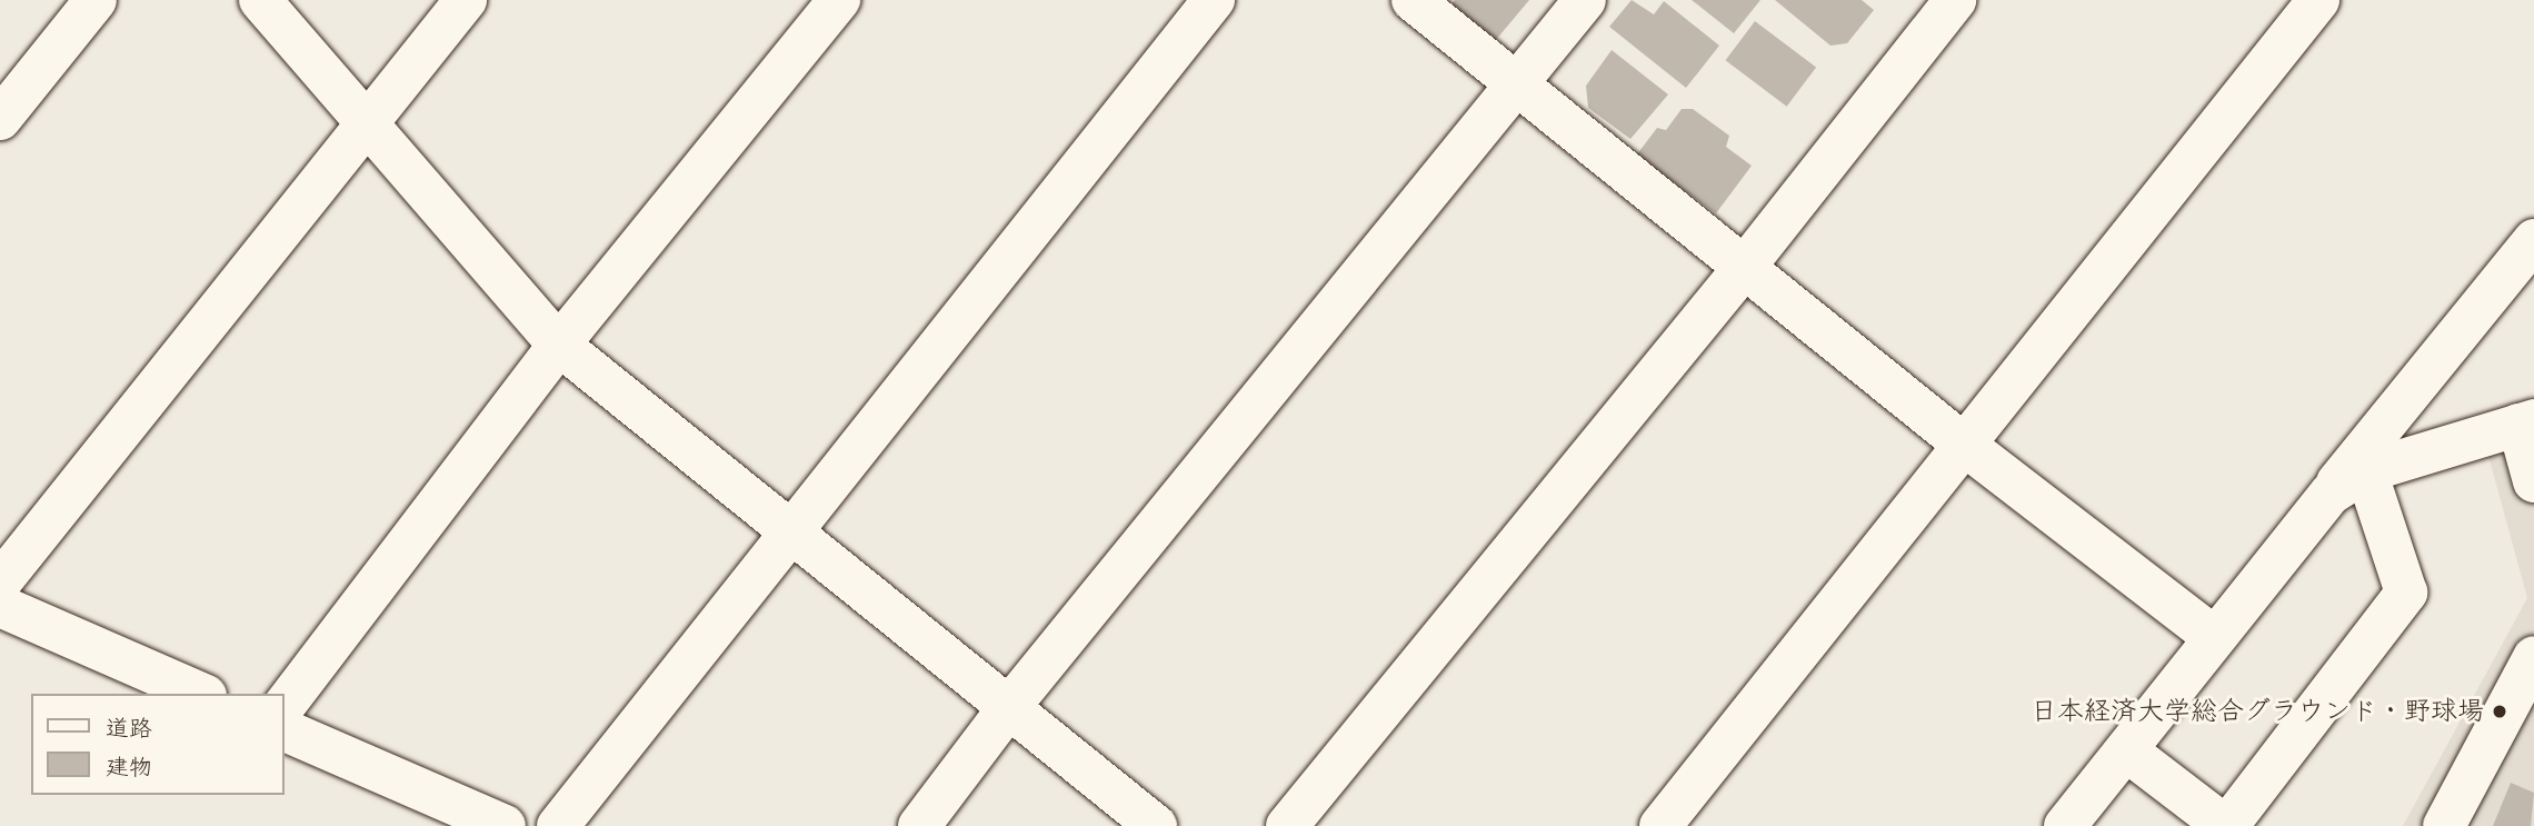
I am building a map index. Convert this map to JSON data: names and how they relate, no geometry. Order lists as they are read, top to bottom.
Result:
{
  "places": ["日本経済大学総合グラウンド・野球場"],
  "legend": ["道路", "建物"]
}
